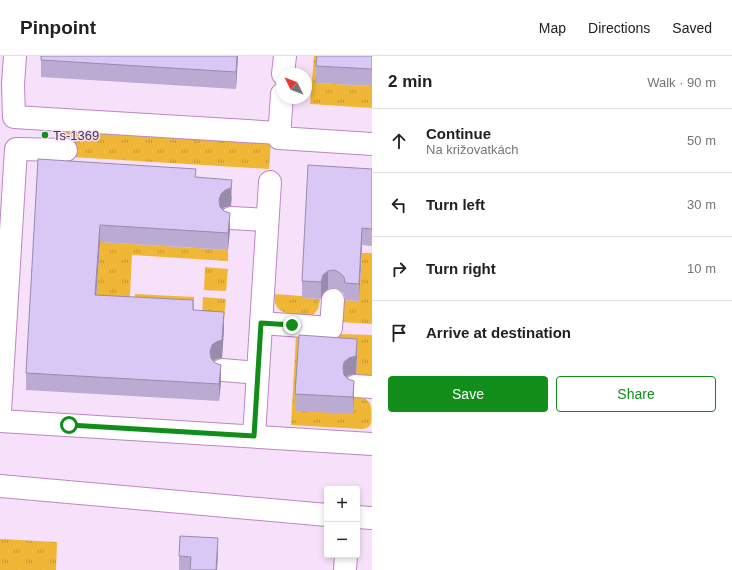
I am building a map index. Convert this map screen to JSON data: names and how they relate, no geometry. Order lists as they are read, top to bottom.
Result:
{
  "places": ["Ts-1369"],
  "north": "top left",
  "page": {
    "header": "Pinpoint",
    "nav": ["Map", "Directions", "Saved"],
    "heading": ["2 min", "Walk · 90 m"],
    "list": [
      ["Continue", "Na križovatkách", "50 m"],
      ["Turn left", "30 m"],
      ["Turn right", "10 m"],
      "Arrive at destination"
    ],
    "buttons": ["Save", "Share"],
    "map_buttons": ["+", "−"]
  }
}
